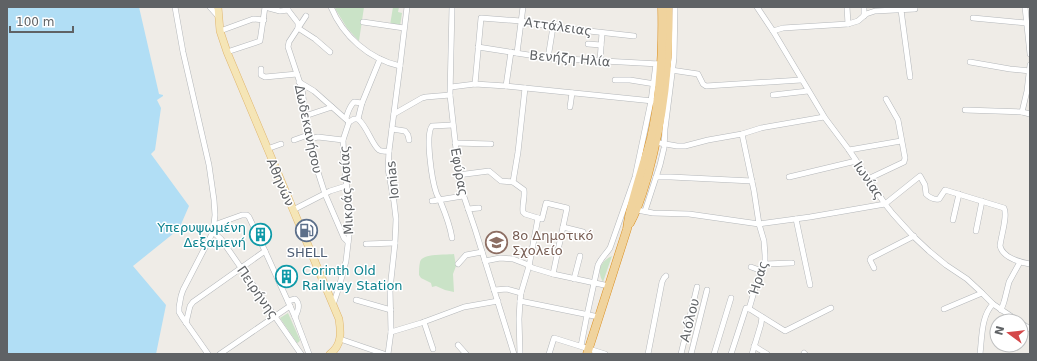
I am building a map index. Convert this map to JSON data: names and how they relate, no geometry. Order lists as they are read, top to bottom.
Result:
{
  "streets": {
    "main road": ["Αθηνών"],
    "street": [
      "Αττάλειας",
      "Βενήζη Ηλία",
      "Δωδεκανήσου",
      "Εφύρας",
      "Ionias",
      "Ιωνίας",
      "Μικράς Ασίας",
      "Ήρας",
      "Πειρήνης",
      "Αιόλου"
    ]
  },
  "crossings": [
    ["Αττάλειας", "Βενήζη Ηλία"],
    ["Βενήζη Ηλία", "Ιωνίας"],
    ["Δωδεκανήσου", "Μικράς Ασίας"],
    ["Αθηνών", "Μικράς Ασίας"]
  ],
  "places": {
    "fuel station": ["SHELL"],
    "building": ["Υπερυψωμένη Δεξαμενή", "Corinth Old Railway Station"],
    "school or university": ["8ο Δημοτικό Σχολείο"]
  },
  "scale_bar": "100 m",
  "north": "left"
}
